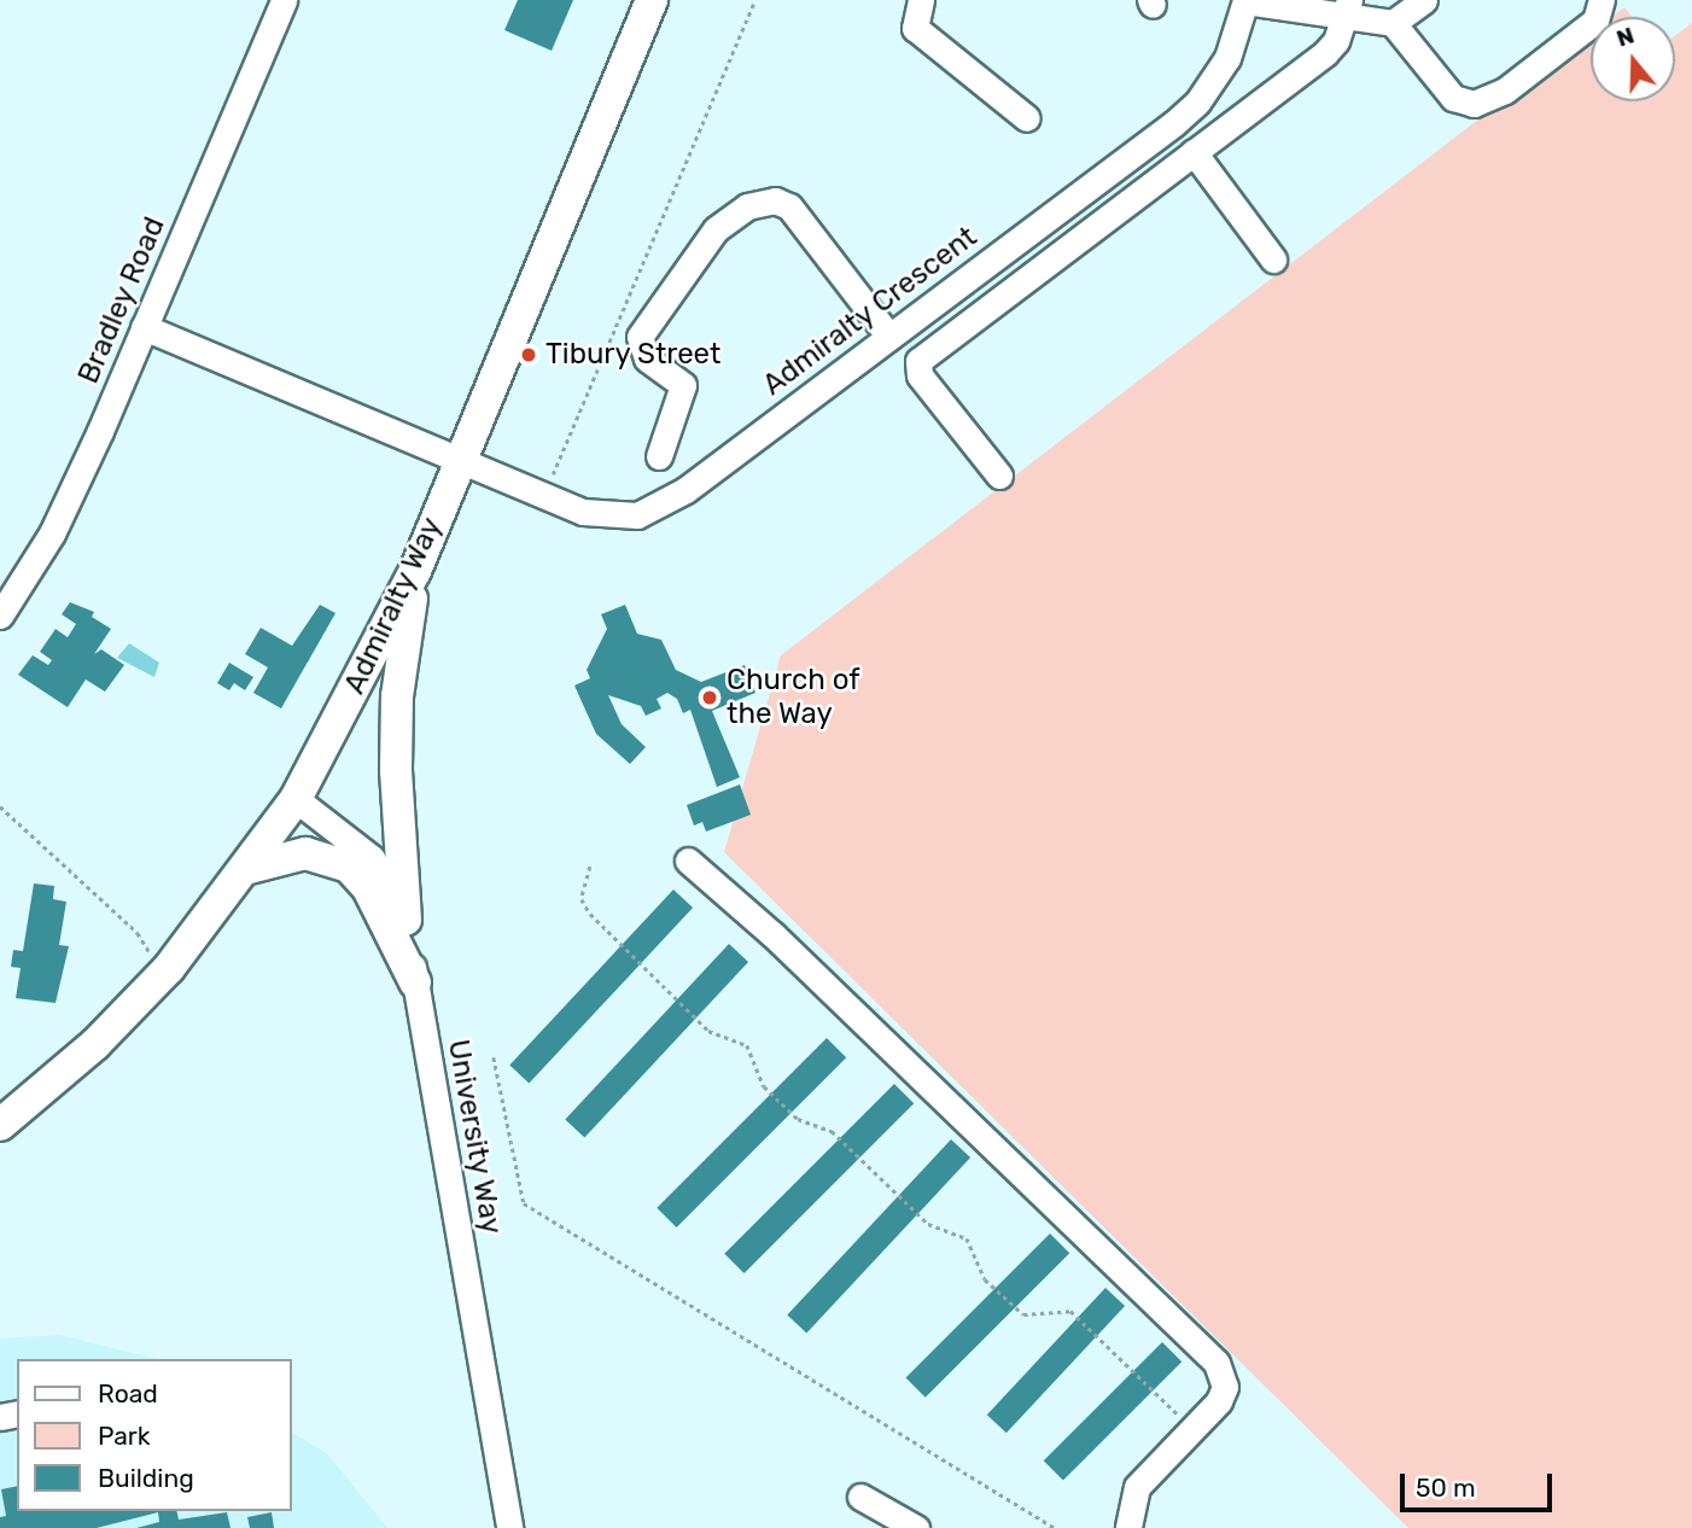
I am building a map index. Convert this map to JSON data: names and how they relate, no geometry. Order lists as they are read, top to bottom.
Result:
{
  "streets": {
    "main road": ["Admiralty Way"],
    "street": ["Bradley Road", "Admiralty Crescent", "University Way"]
  },
  "crossings": [
    ["Admiralty Crescent", "Admiralty Way"],
    ["Admiralty Way", "University Way"]
  ],
  "places": ["Tibury Street", "Church of the Way"],
  "legend": ["Road", "Park", "Building"],
  "scale_bar": "50 m",
  "north": "top"
}
